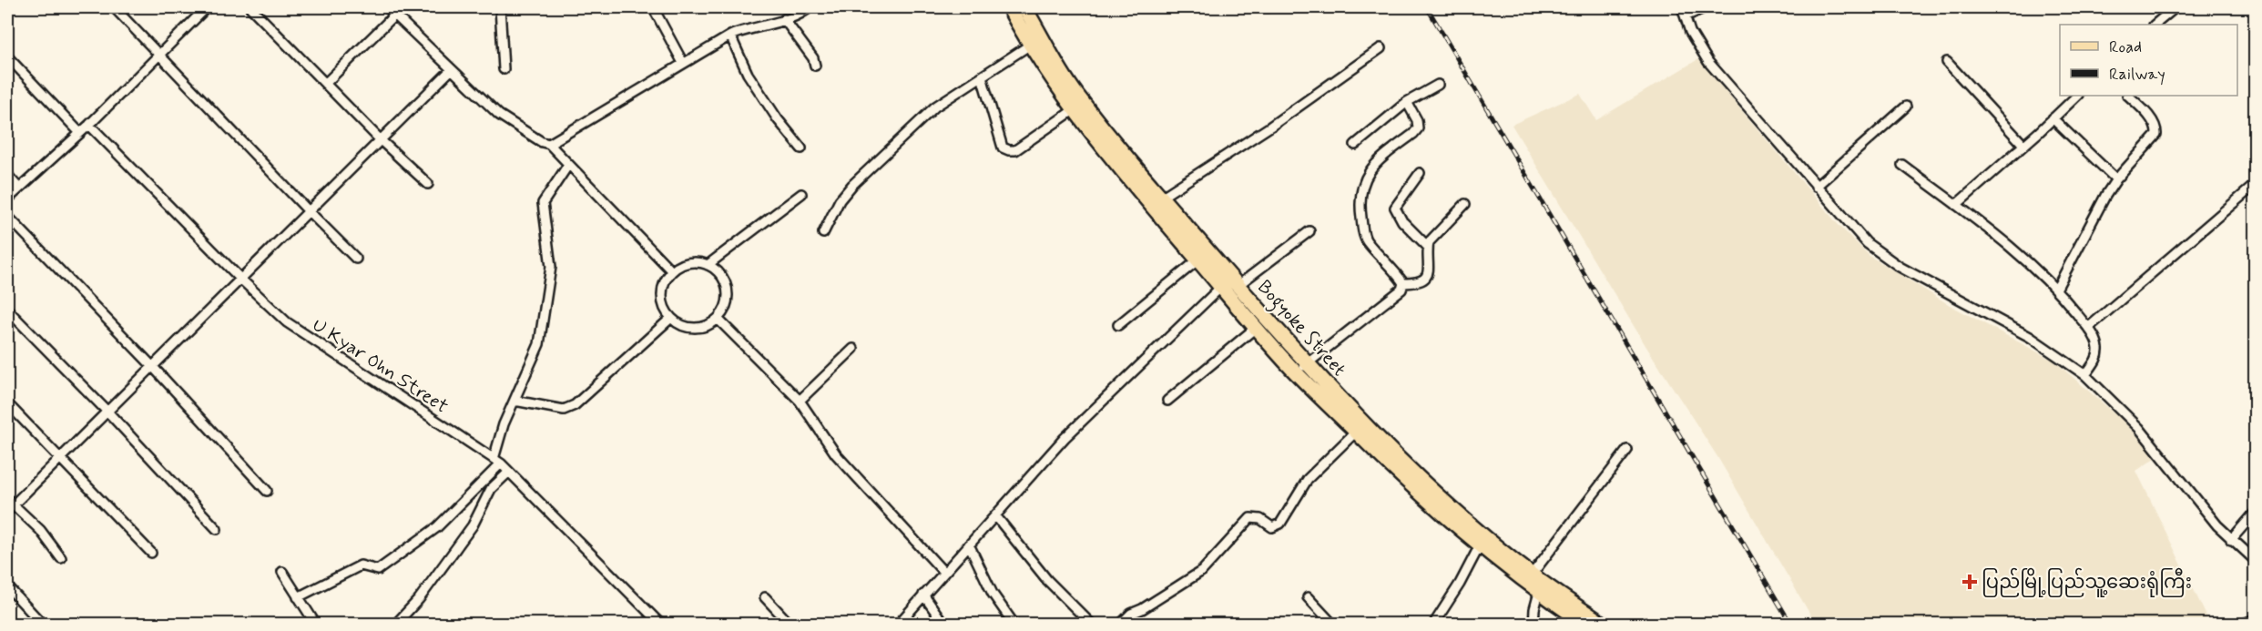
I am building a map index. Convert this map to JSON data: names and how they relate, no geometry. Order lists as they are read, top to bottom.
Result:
{
  "streets": {
    "main road": ["Bogyoke Street"],
    "street": ["U Kyar Ohn Street"]
  },
  "places": {
    "health": ["ပြည်မြို့ပြည်သူ့ဆေးရုံကြီး"]
  },
  "legend": ["Road", "Railway"]
}
